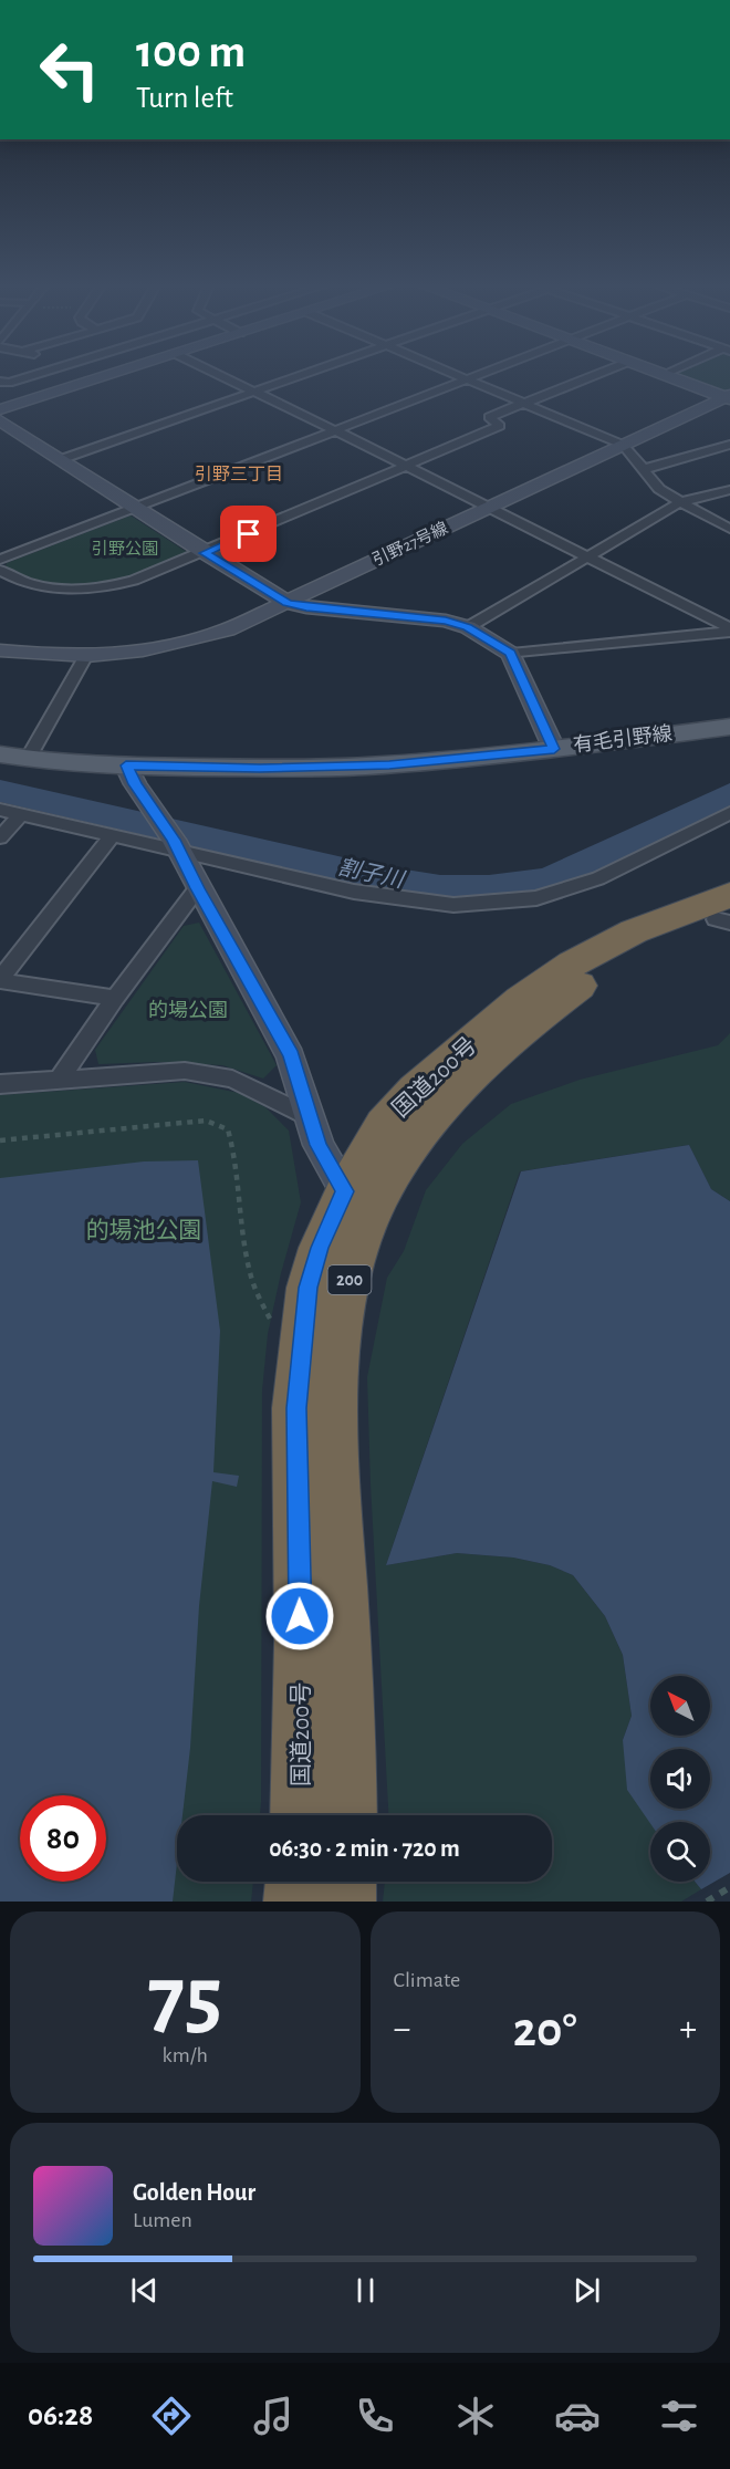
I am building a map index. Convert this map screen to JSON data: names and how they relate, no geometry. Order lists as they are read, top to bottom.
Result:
{
  "streets": {
    "highway": ["国道200号", "200"],
    "main road": ["有毛引野線"],
    "street": ["引野27号線"]
  },
  "districts": ["引野三丁目"],
  "water": ["割子川"],
  "parks": ["引野公園", "的場公園", "的場池公園"],
  "north": "top left",
  "page": {
    "turn": ["100 m", "Turn left"],
    "limit": "80",
    "trip": "06:30 · 2 min · 720 m",
    "tile": [
      ["75", "km/h"],
      "Climate"
    ],
    "heat": ["−", "20°", "+"],
    "song": ["Golden Hour", "Lumen"],
    "tabs": "06:28"
  }
}
